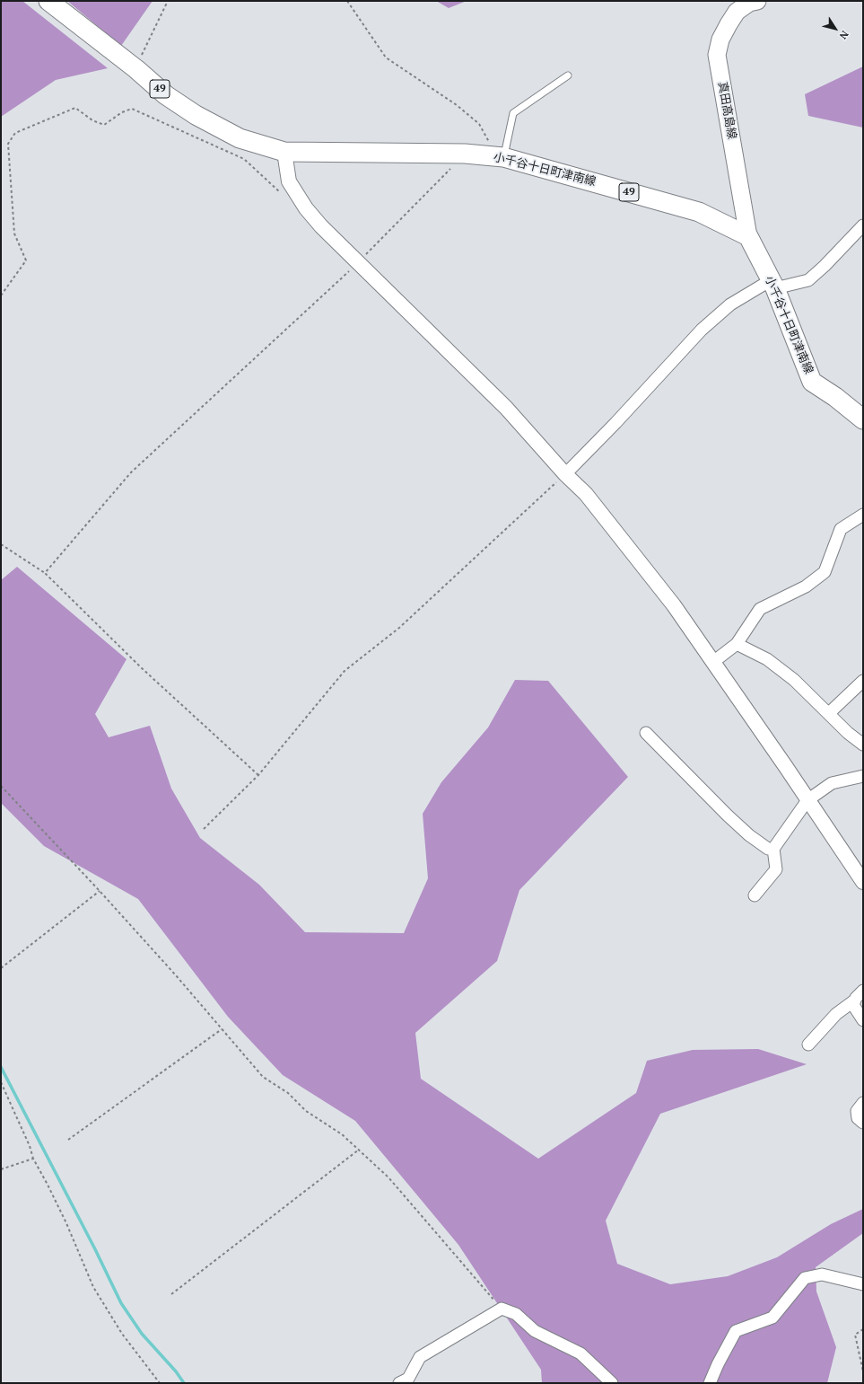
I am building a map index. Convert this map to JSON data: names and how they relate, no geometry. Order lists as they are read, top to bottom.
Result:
{
  "streets": {
    "main road": ["49", "真田高島線", "小千谷十日町津南線"]
  },
  "crossings": [
    ["真田高島線", "小千谷十日町津南線"]
  ],
  "north": "bottom right"
}
